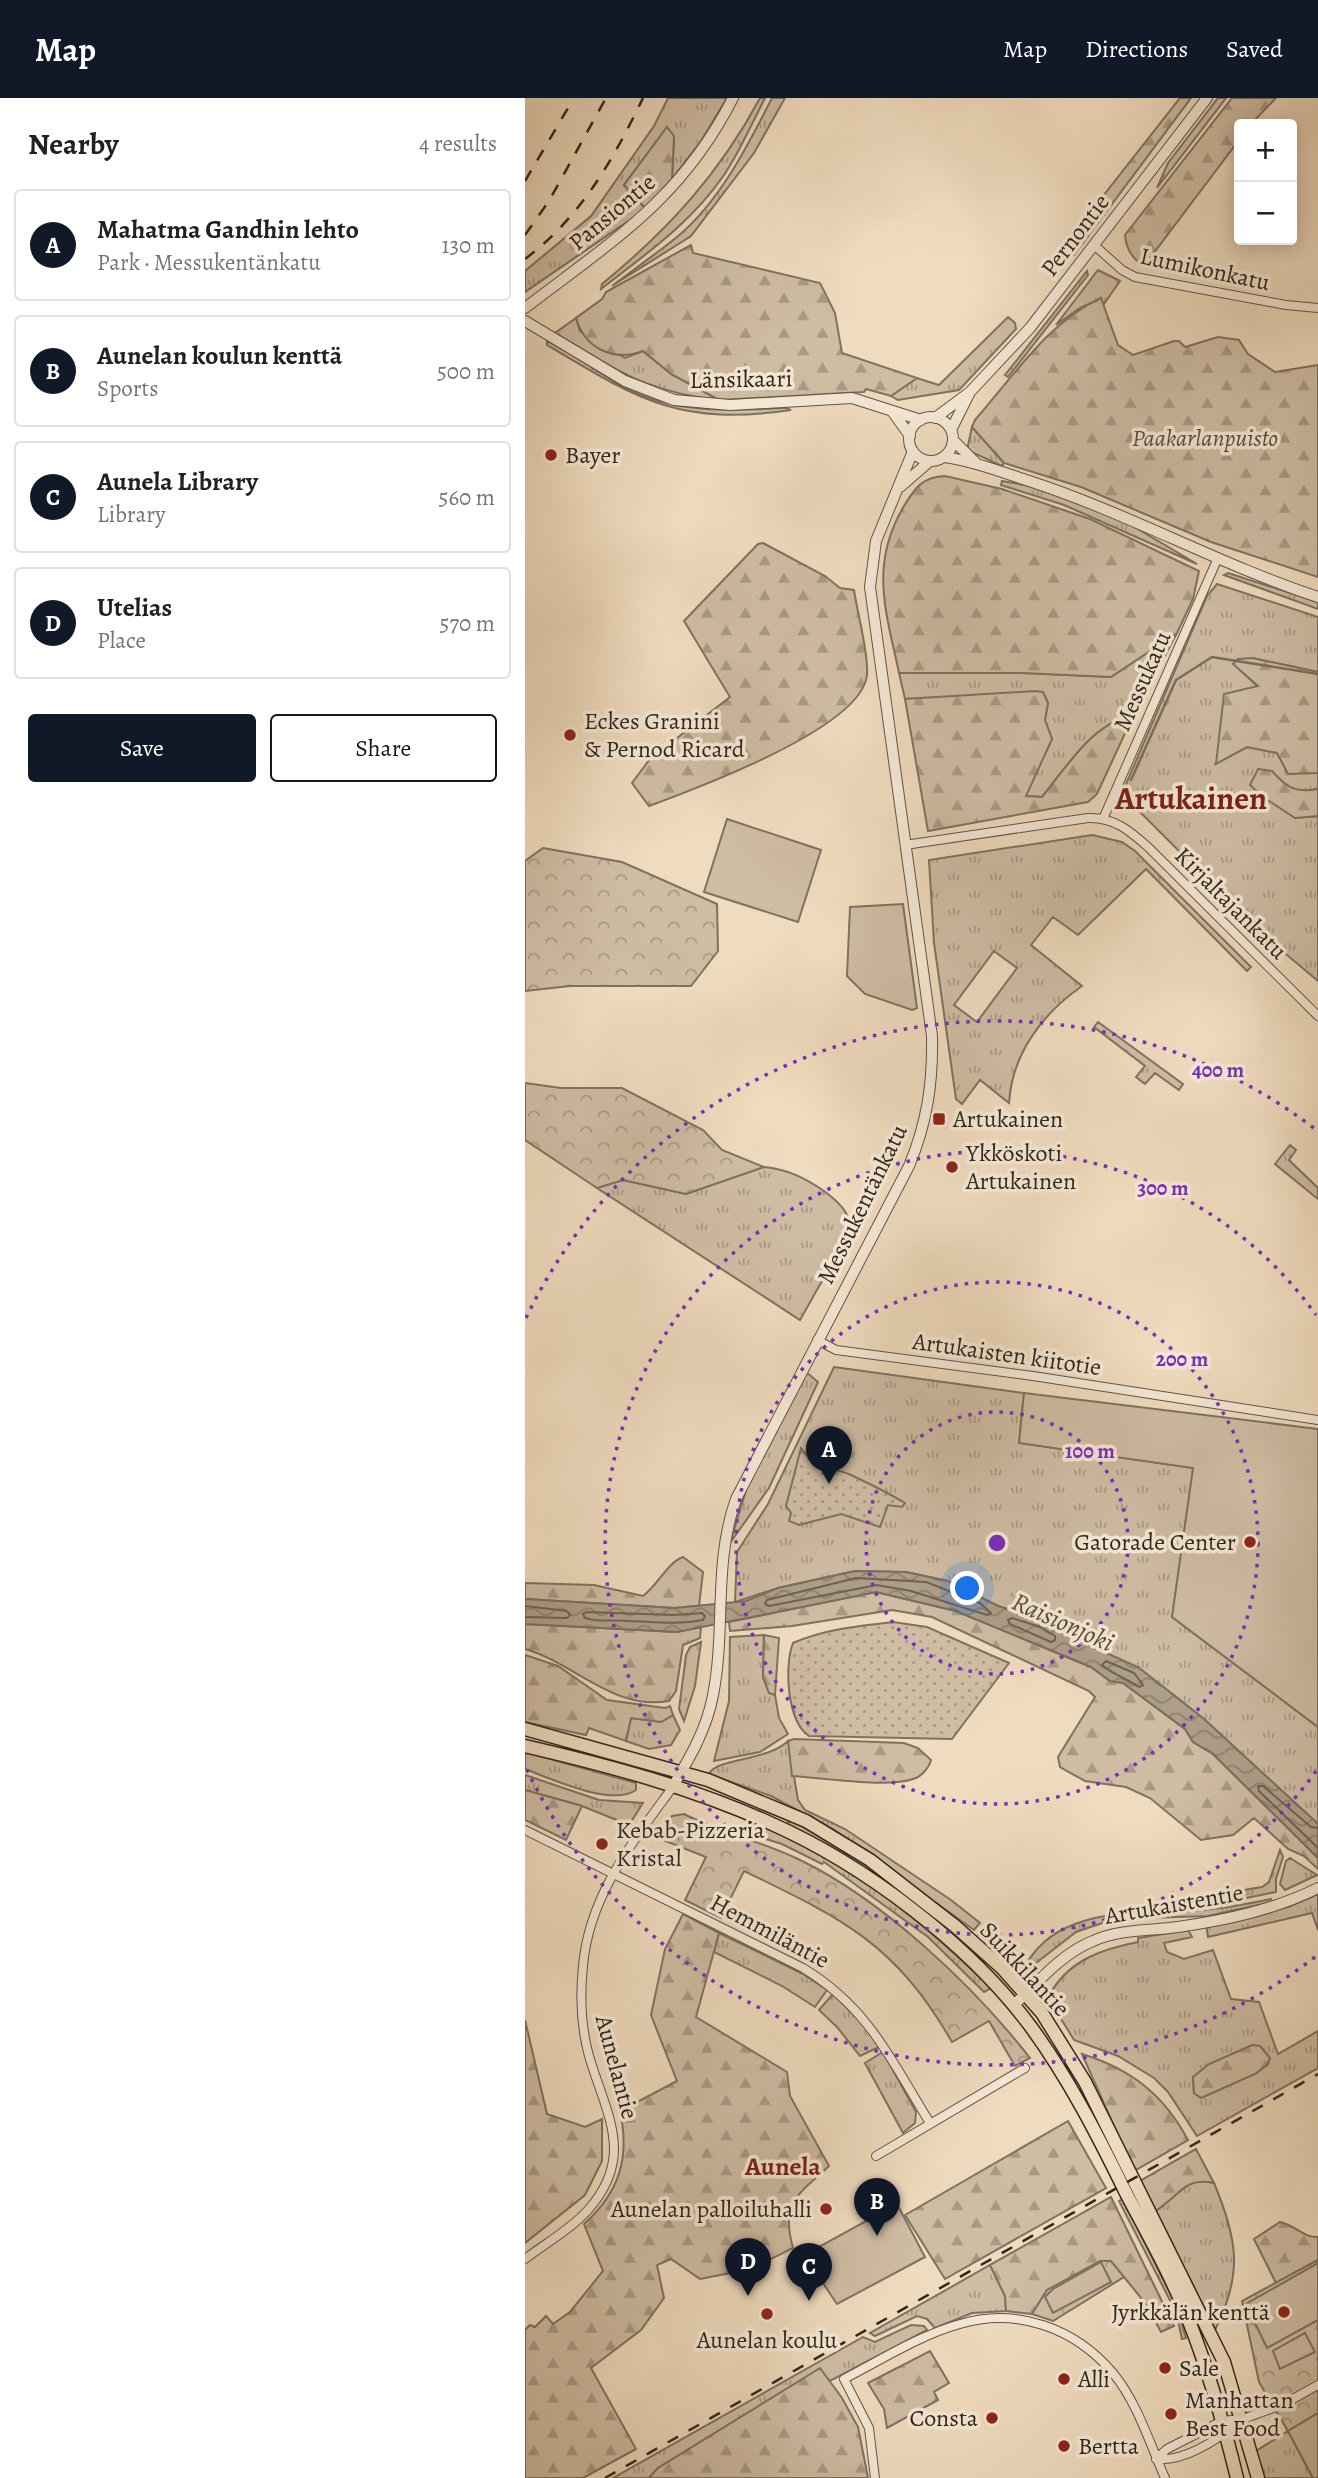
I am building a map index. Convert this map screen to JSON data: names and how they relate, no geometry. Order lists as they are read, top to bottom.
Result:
{
  "streets": {
    "main road": ["Suikkilantie"],
    "street": [
      "Pansiontie",
      "Pernontie",
      "Lumikonkatu",
      "Länsikaari",
      "Messukatu",
      "Kirjaltajankatu",
      "Messukentänkatu",
      "Artukaisten kiitotie",
      "Artukaistentie",
      "Hemmiläntie",
      "Aunelantie"
    ]
  },
  "crossings": [
    ["Pernontie", "Lumikonkatu"],
    ["Pernontie", "Länsikaari"],
    ["Pernontie", "Messukentänkatu"],
    ["Länsikaari", "Messukentänkatu"],
    ["Messukatu", "Kirjaltajankatu"],
    ["Messukentänkatu", "Artukaisten kiitotie"],
    ["Messukentänkatu", "Suikkilantie"],
    ["Messukentänkatu", "Aunelantie"],
    ["Artukaistentie", "Suikkilantie"],
    ["Hemmiläntie", "Aunelantie"],
    ["Suikkilantie", "Aunelantie"]
  ],
  "districts": ["Artukainen", "Aunela"],
  "water": ["Raisionjoki"],
  "parks": ["Paakarlanpuisto"],
  "places": {
    "other": [
      "Bayer",
      "Eckes Granini & Pernod Ricard",
      "Ykköskoti Artukainen",
      "Gatorade Center",
      "Kebab-Pizzeria Kristal",
      "Aunelan palloiluhalli",
      "Jyrkkälän kenttä",
      "Aunelan koulu",
      "Sale",
      "Alli",
      "Manhattan Best Food",
      "Consta",
      "Bertta"
    ],
    "transit": ["Artukainen"]
  },
  "page": {
    "header": "Map",
    "nav": ["Map", "Directions", "Saved"],
    "heading": ["Nearby", "4 results"],
    "map_buttons": ["+", "−"],
    "list": [
      {
        "mark": "A",
        "name": "Mahatma Gandhin lehto",
        "note": "Park · Messukentänkatu",
        "value": "130 m"
      },
      {
        "mark": "B",
        "name": "Aunelan koulun kenttä",
        "note": "Sports",
        "value": "500 m"
      },
      {
        "mark": "C",
        "name": "Aunela Library",
        "note": "Library",
        "value": "560 m"
      },
      {
        "mark": "D",
        "name": "Utelias",
        "note": "Place",
        "value": "570 m"
      }
    ],
    "buttons": ["Save", "Share"],
    "pins": [
      "A",
      "B",
      "D",
      "C"
    ]
  },
  "rings": [
    "400 m",
    "300 m",
    "200 m",
    "100 m"
  ]
}
